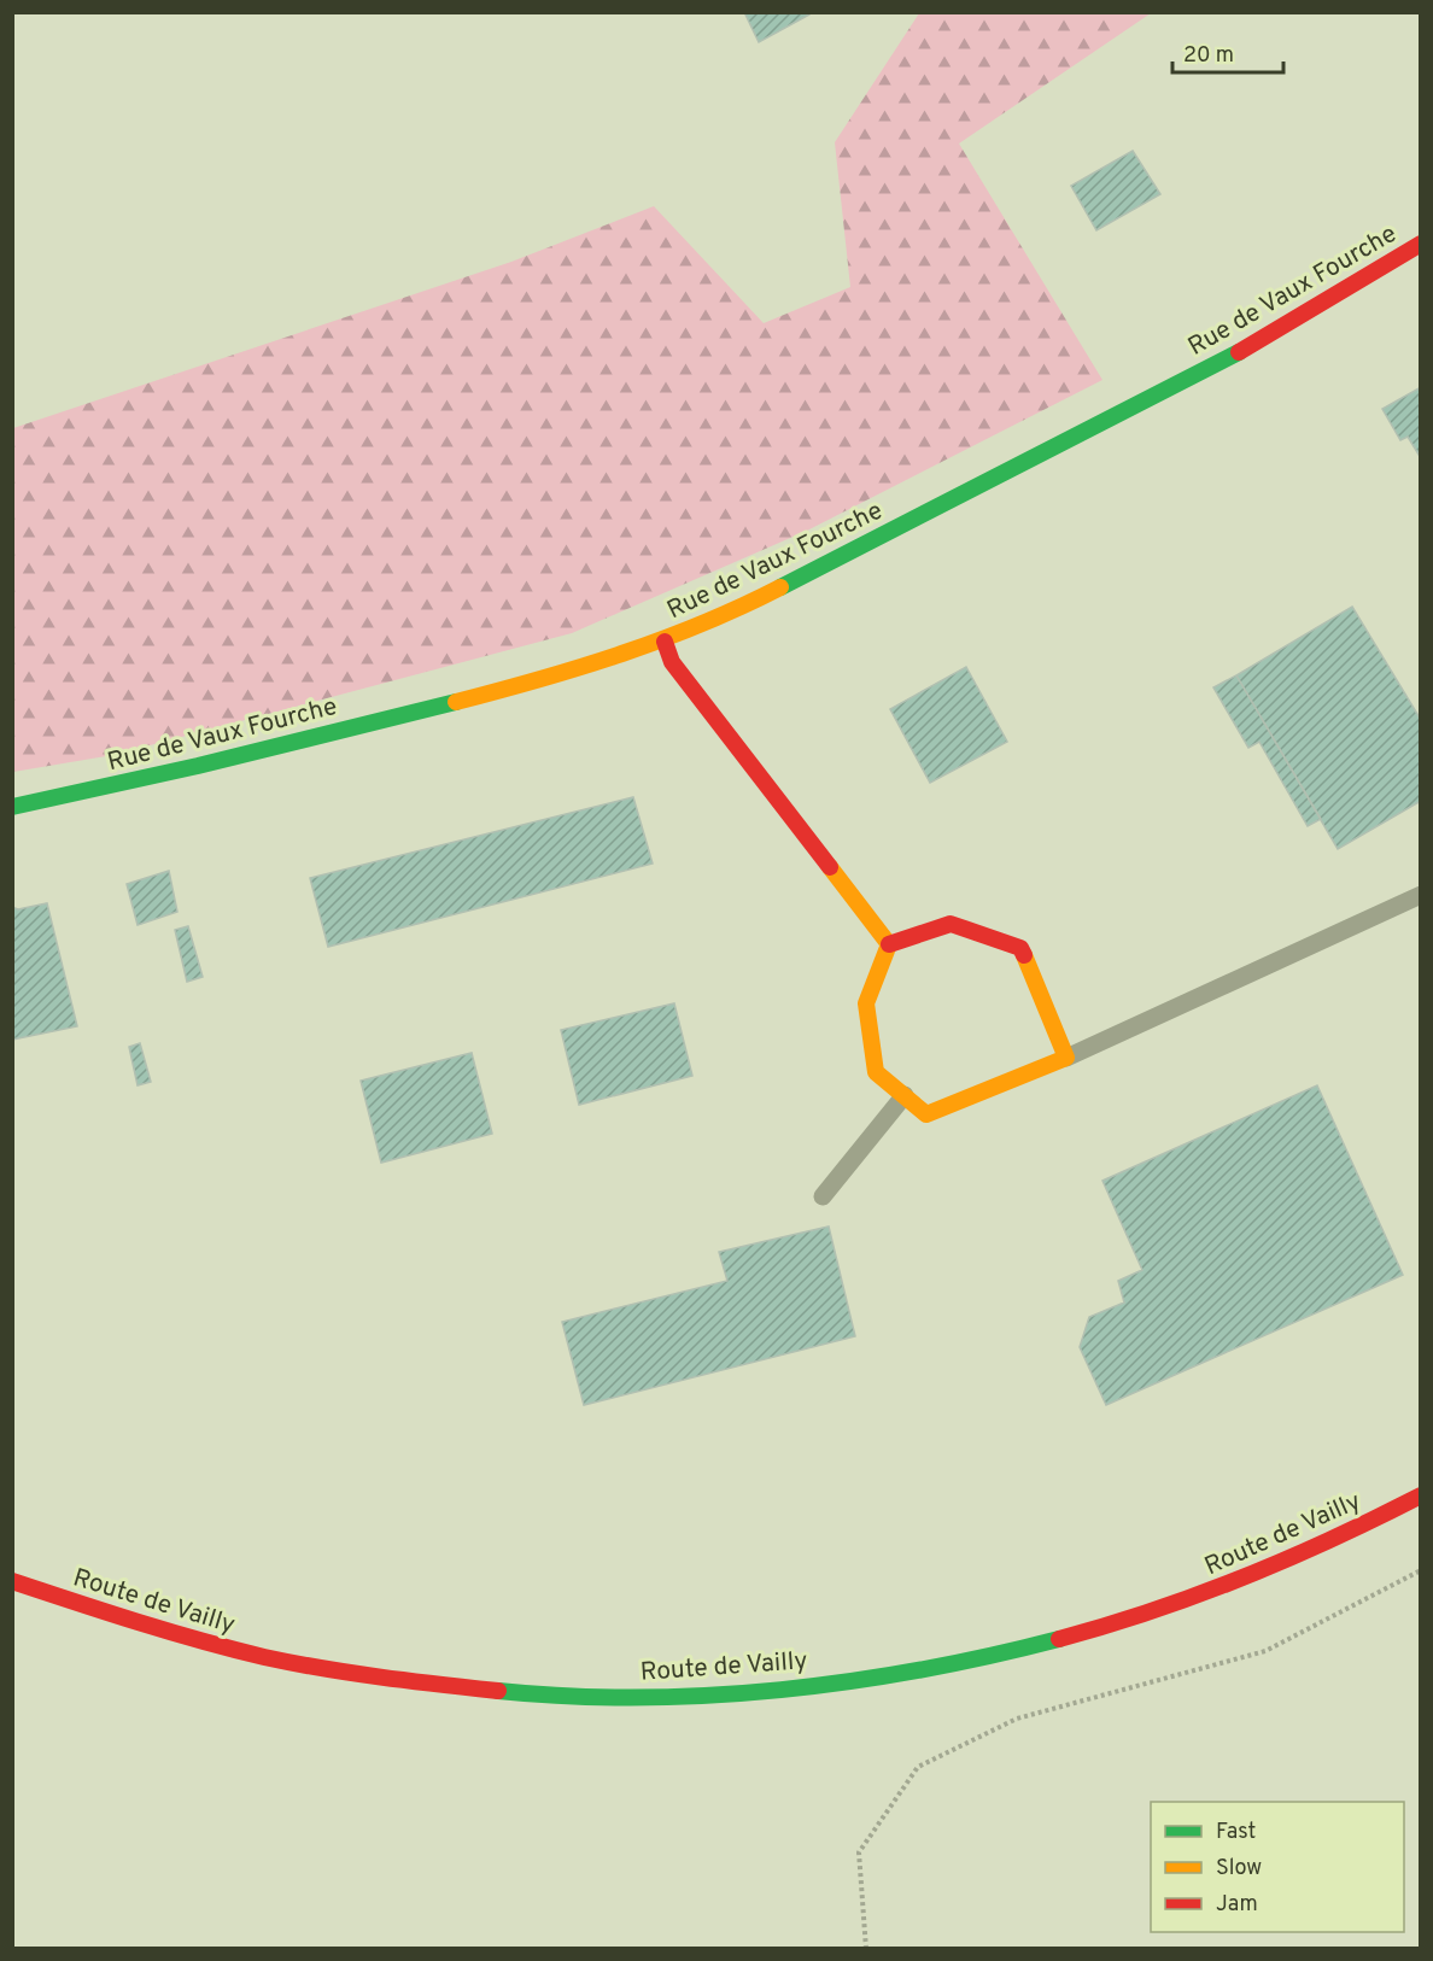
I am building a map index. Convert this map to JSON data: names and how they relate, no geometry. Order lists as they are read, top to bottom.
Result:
{
  "streets": {
    "street": ["Rue de Vaux Fourche", "Route de Vailly"]
  },
  "legend": ["Fast", "Slow", "Jam"],
  "scale_bar": "20 m"
}
